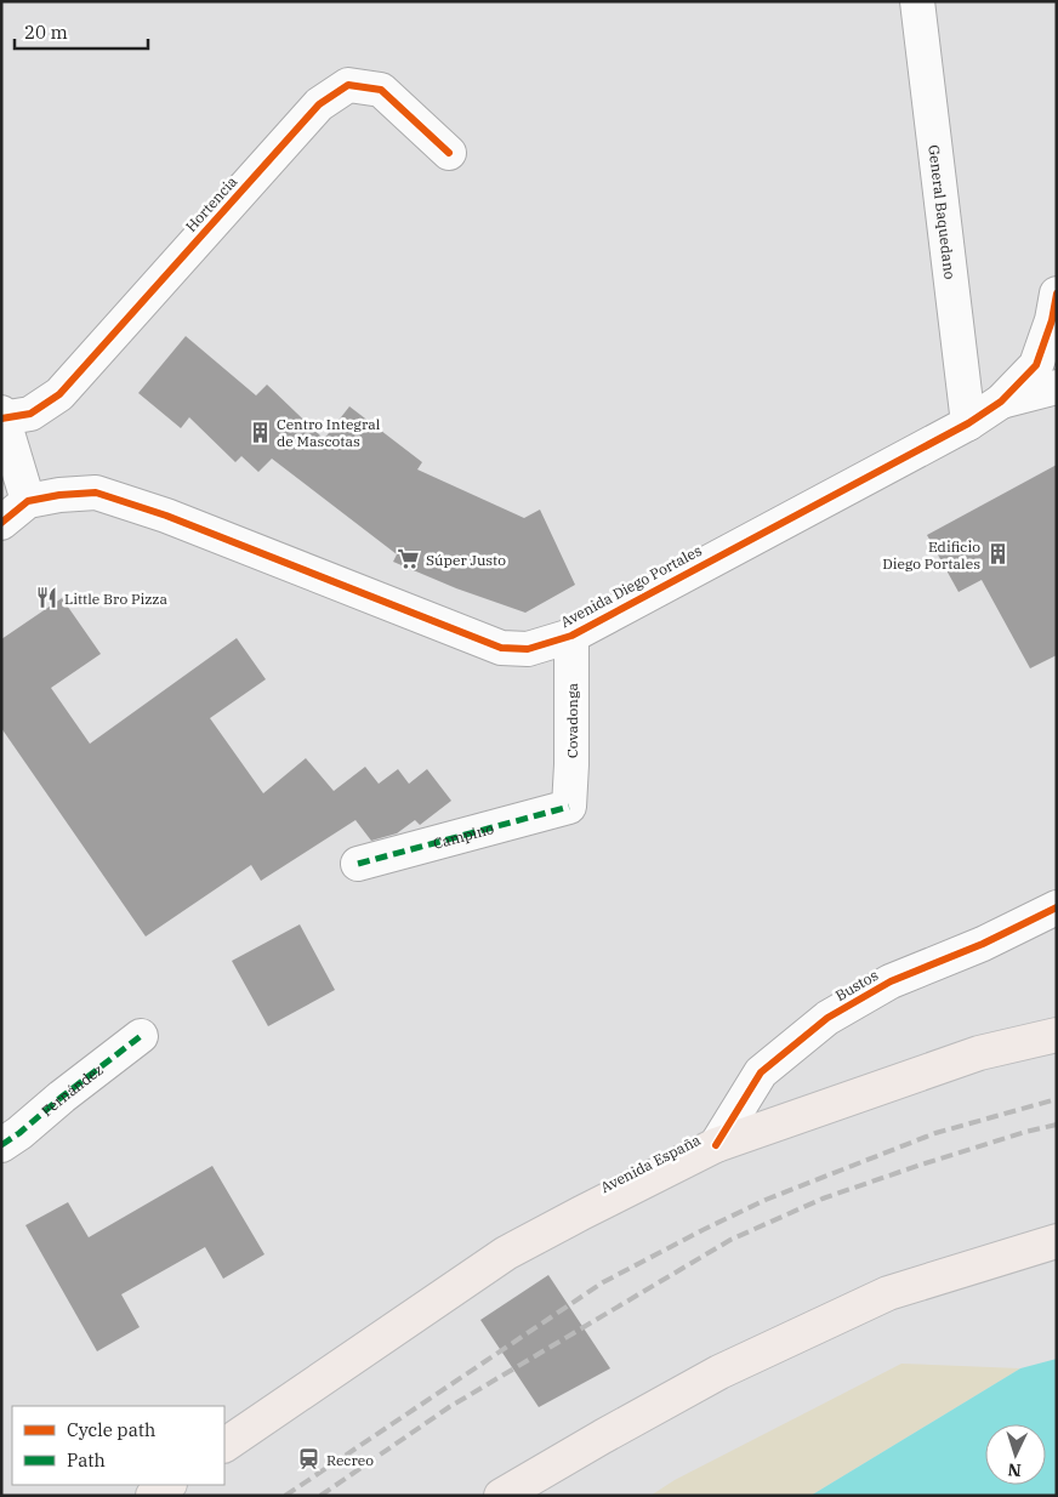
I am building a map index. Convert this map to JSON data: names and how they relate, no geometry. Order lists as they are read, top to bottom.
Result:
{
  "streets": {
    "main road": ["Avenida España"],
    "street": [
      "Hortencia",
      "General Baquedano",
      "Avenida Diego Portales",
      "Covadonga",
      "Campino",
      "Bustos",
      "Fernández"
    ]
  },
  "crossings": [
    ["General Baquedano", "Avenida Diego Portales"],
    ["Avenida Diego Portales", "Covadonga"],
    ["Covadonga", "Campino"],
    ["Bustos", "Avenida España"]
  ],
  "places": {
    "building": ["Centro Integral de Mascotas", "Edificio Diego Portales"],
    "supermarket": ["Súper Justo"],
    "restaurant": ["Little Bro Pizza"],
    "station": ["Recreo"]
  },
  "legend": ["Cycle path", "Path"],
  "scale_bar": "20 m",
  "north": "bottom"
}
